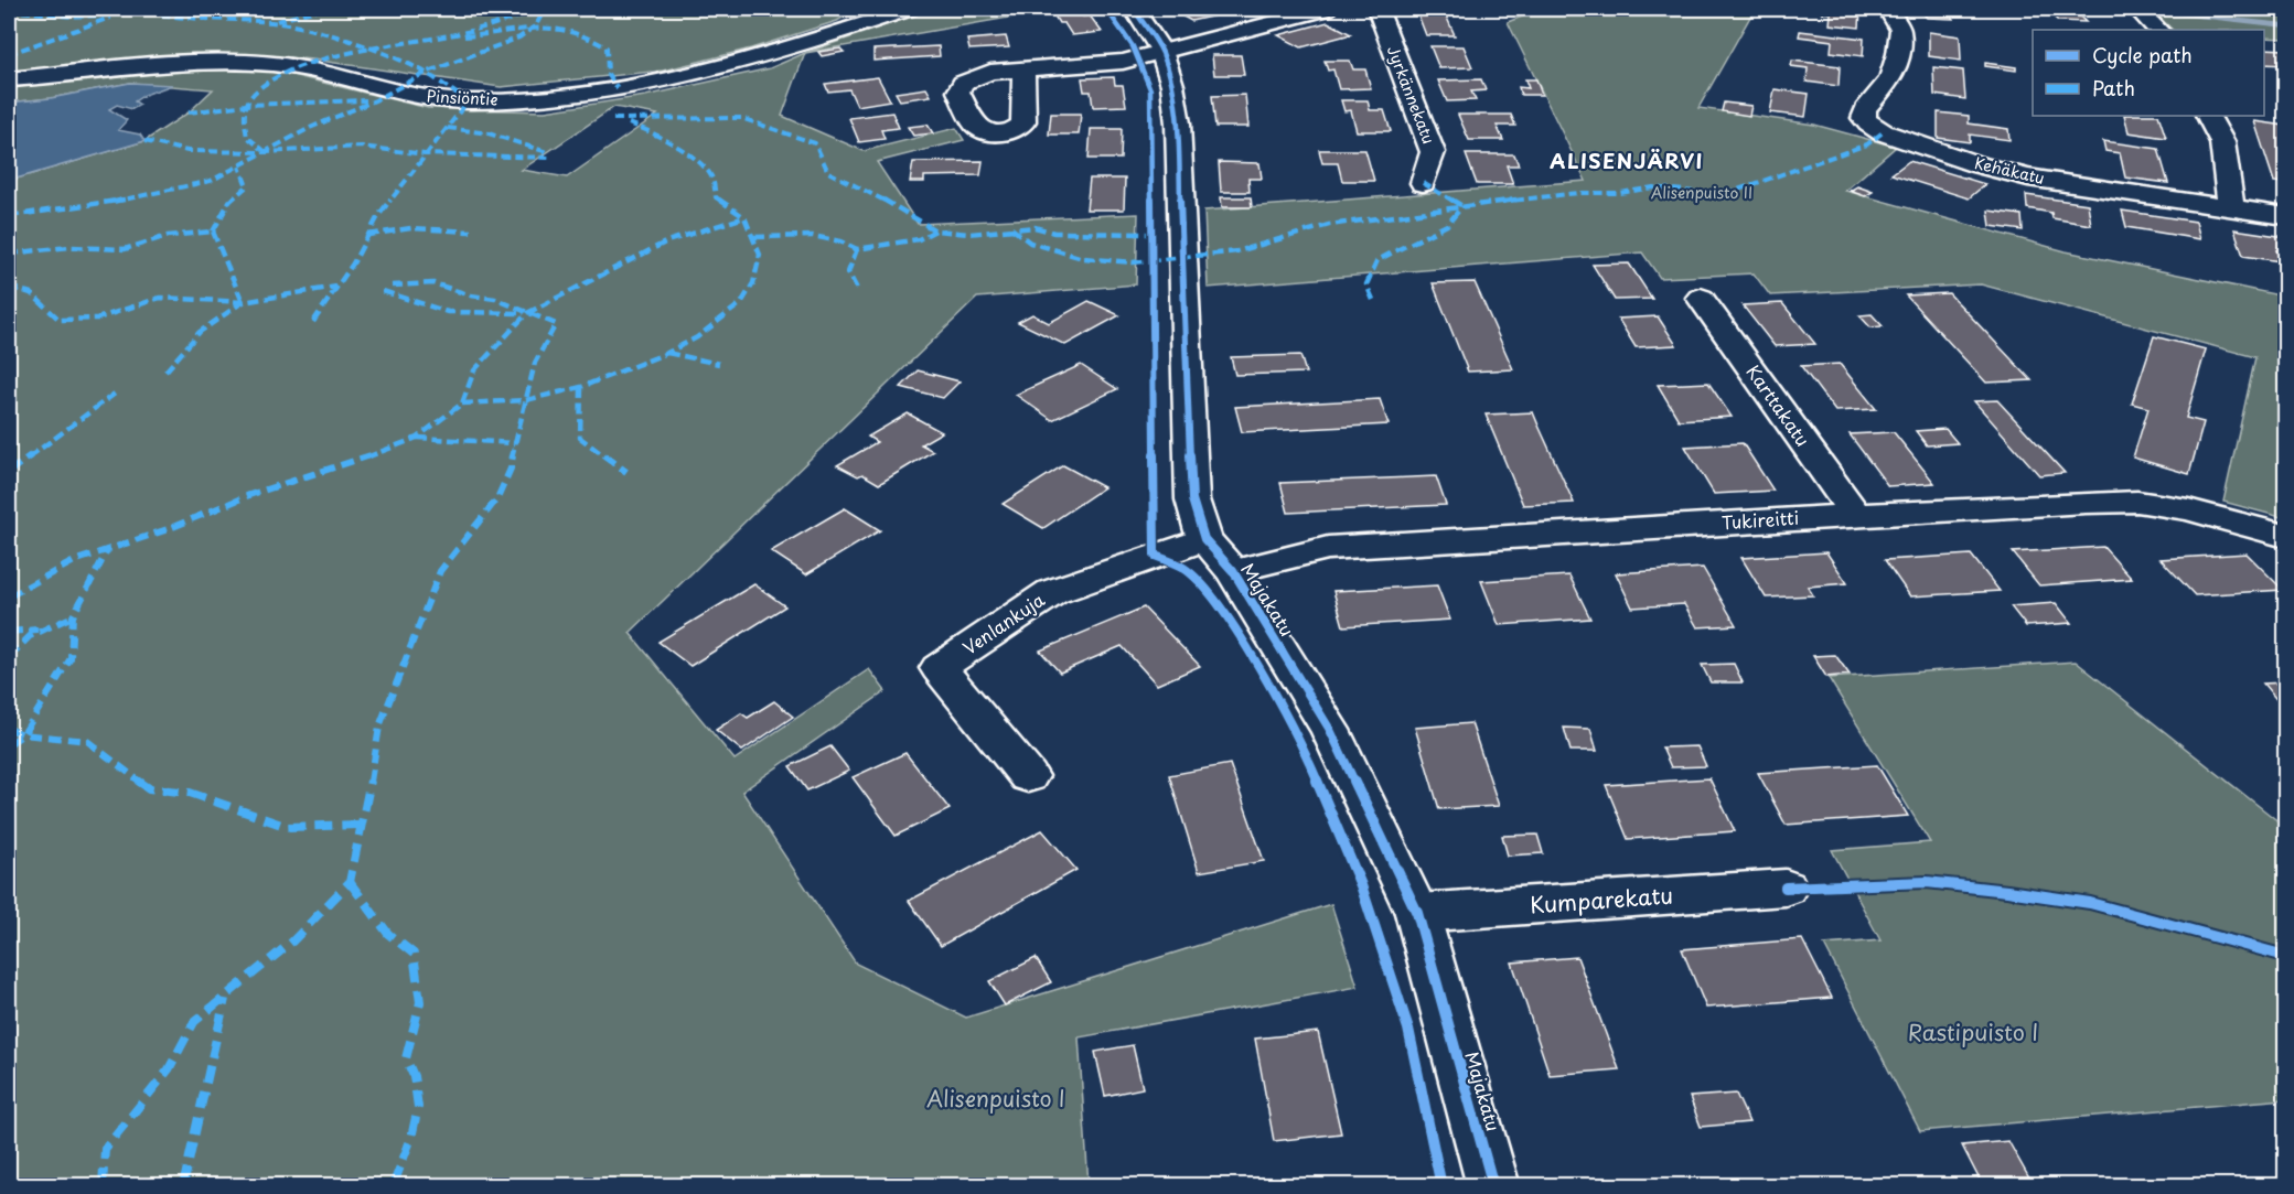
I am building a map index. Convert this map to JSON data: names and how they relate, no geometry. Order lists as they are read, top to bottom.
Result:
{
  "streets": {
    "street": [
      "Jyrkännekatu",
      "Pinsiöntie",
      "Kehäkatu",
      "Karttakatu",
      "Tukireitti",
      "Majakatu",
      "Venlankuja",
      "Kumparekatu"
    ]
  },
  "crossings": [
    ["Karttakatu", "Tukireitti"],
    ["Tukireitti", "Majakatu"],
    ["Majakatu", "Venlankuja"],
    ["Majakatu", "Kumparekatu"]
  ],
  "districts": ["ALISENJÄRVI"],
  "parks": ["Alisenpuisto II", "Rastipuisto I", "Alisenpuisto I"],
  "legend": ["Cycle path", "Path"]
}
